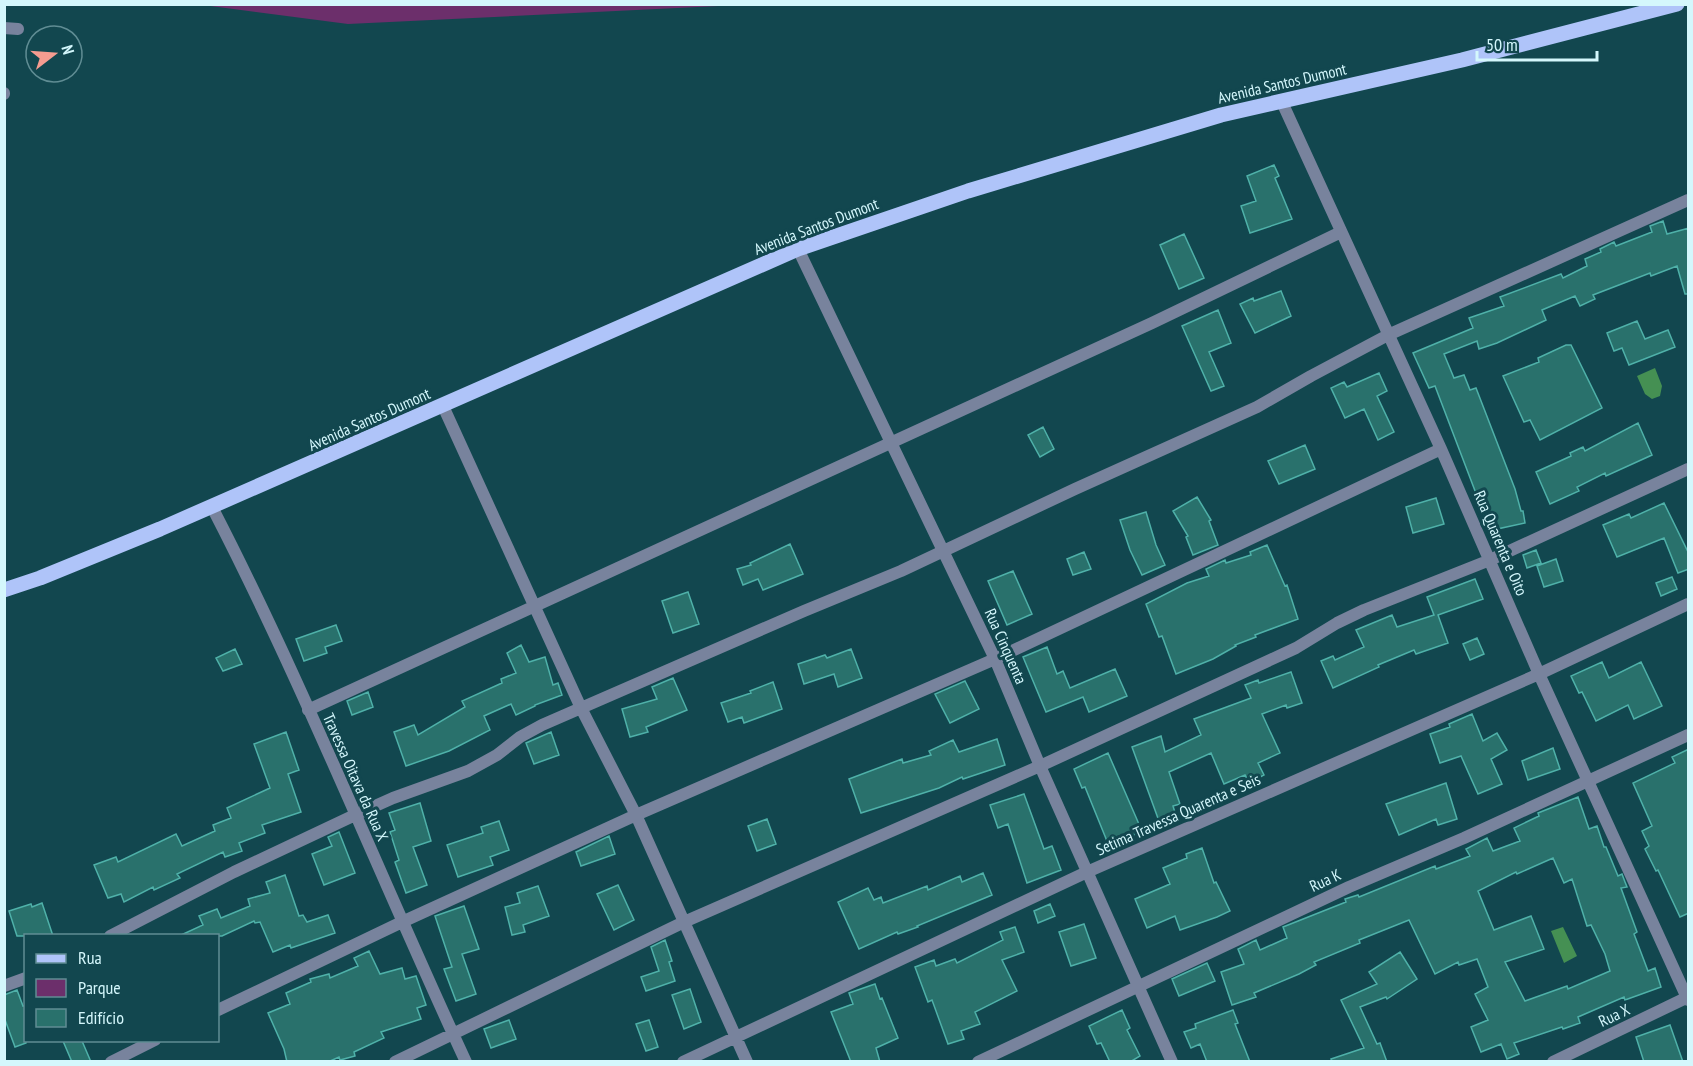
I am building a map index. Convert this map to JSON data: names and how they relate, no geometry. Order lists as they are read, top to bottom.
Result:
{
  "streets": {
    "main road": ["Avenida Santos Dumont"],
    "street": [
      "Rua Quarenta e Oito",
      "Rua Cinquenta",
      "Travessa Oitava da Rua X",
      "Setima Travessa Quarenta e Seis",
      "Rua K",
      "Rua X"
    ]
  },
  "crossings": [
    ["Avenida Santos Dumont", "Rua Quarenta e Oito"],
    ["Avenida Santos Dumont", "Rua Cinquenta"],
    ["Avenida Santos Dumont", "Travessa Oitava da Rua X"],
    ["Rua Quarenta e Oito", "Setima Travessa Quarenta e Seis"],
    ["Rua Quarenta e Oito", "Rua K"],
    ["Rua Quarenta e Oito", "Rua X"],
    ["Rua Cinquenta", "Setima Travessa Quarenta e Seis"],
    ["Rua Cinquenta", "Rua K"]
  ],
  "legend": ["Rua", "Parque", "Edifício"],
  "scale_bar": "50 m",
  "north": "right"
}
